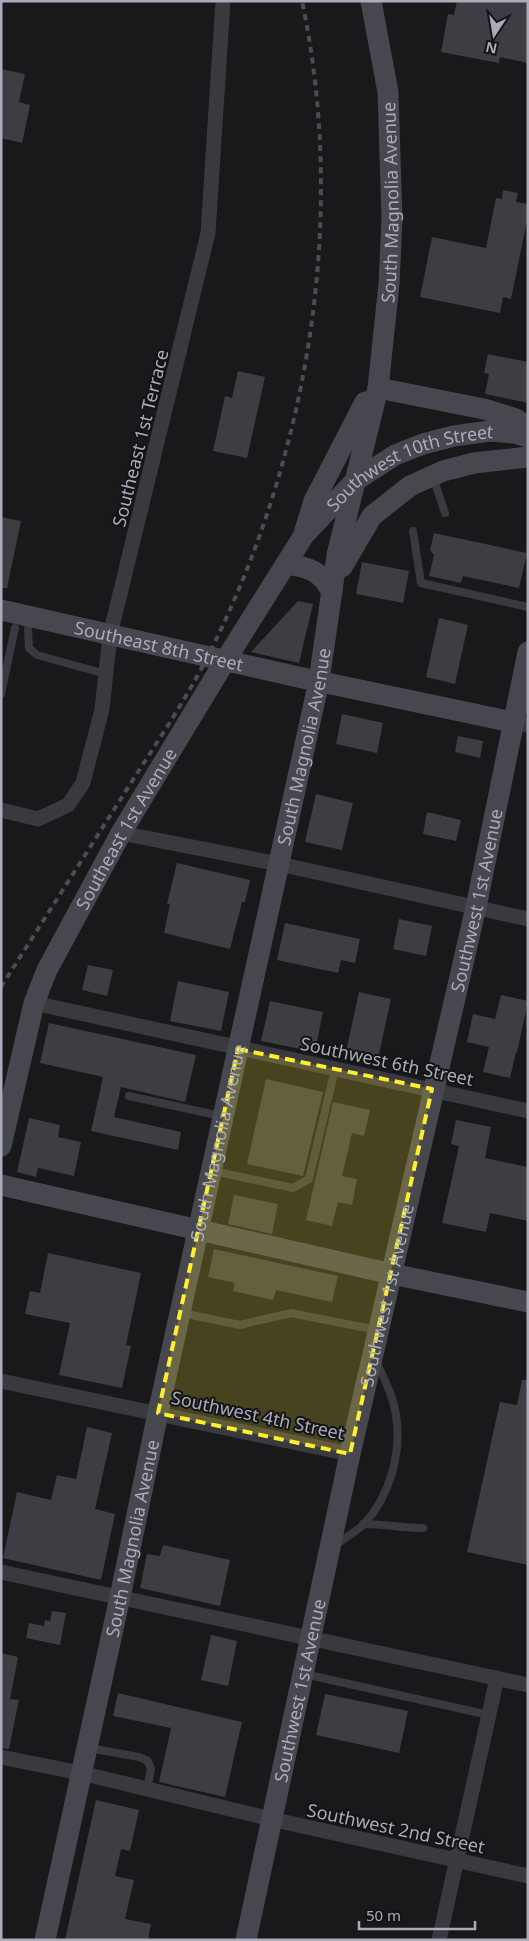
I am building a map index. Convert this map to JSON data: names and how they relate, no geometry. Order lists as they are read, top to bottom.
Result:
{
  "streets": {
    "main road": [
      "South Magnolia Avenue",
      "Southwest 10th Street",
      "Southeast 8th Street",
      "Southeast 1st Avenue",
      "Southwest 1st Avenue"
    ],
    "street": [
      "Southeast 1st Terrace",
      "Southwest 6th Street",
      "Southwest 4th Street",
      "Southwest 2nd Street"
    ]
  },
  "crossings": [
    ["South Magnolia Avenue", "Southwest 10th Street"],
    ["South Magnolia Avenue", "Southeast 8th Street"],
    ["South Magnolia Avenue", "Southeast 1st Avenue"],
    ["South Magnolia Avenue", "Southwest 6th Street"],
    ["South Magnolia Avenue", "Southwest 4th Street"],
    ["South Magnolia Avenue", "Southwest 2nd Street"],
    ["Southeast 1st Terrace", "Southeast 8th Street"],
    ["Southwest 10th Street", "Southeast 1st Avenue"],
    ["Southeast 8th Street", "Southeast 1st Avenue"],
    ["Southeast 8th Street", "Southwest 1st Avenue"],
    ["Southeast 1st Avenue", "Southwest 6th Street"],
    ["Southwest 1st Avenue", "Southwest 6th Street"],
    ["Southwest 1st Avenue", "Southwest 4th Street"],
    ["Southwest 1st Avenue", "Southwest 2nd Street"]
  ],
  "scale_bar": "50 m",
  "north": "bottom"
}
